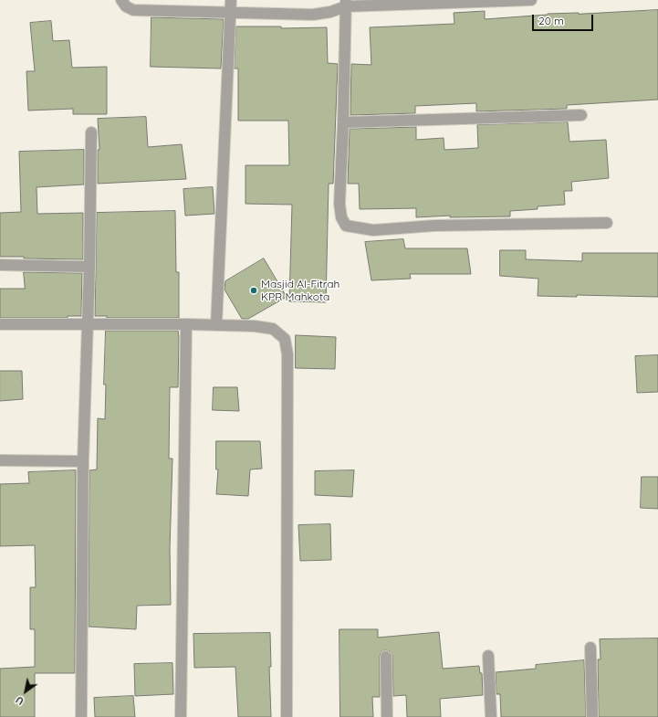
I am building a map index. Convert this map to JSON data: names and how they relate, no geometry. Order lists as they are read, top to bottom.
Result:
{
  "places": ["Masjid Al-Fitrah KPR Mahkota"],
  "scale_bar": "20 m",
  "north": "bottom left"
}
